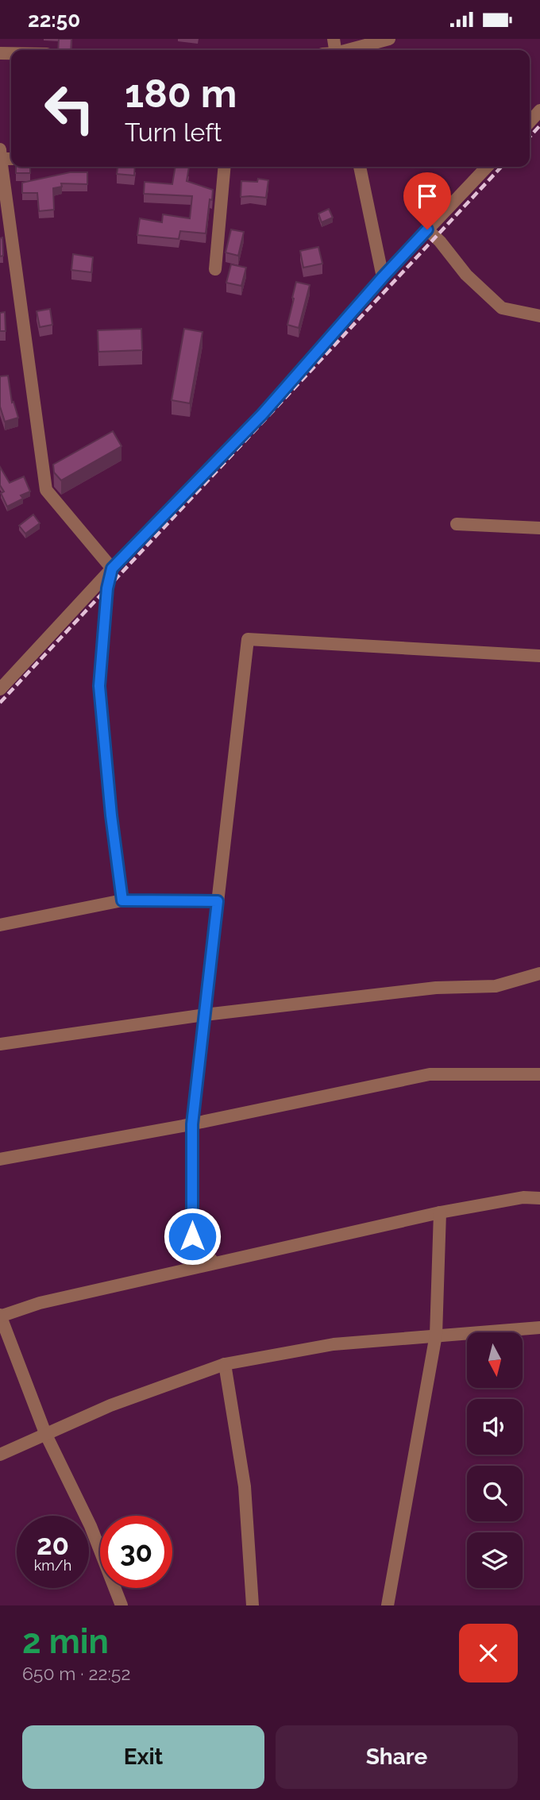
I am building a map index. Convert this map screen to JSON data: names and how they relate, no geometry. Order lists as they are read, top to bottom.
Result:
{
  "north": "bottom",
  "page": {
    "status": "22:50",
    "turn": ["180 m", "Turn left"],
    "speed": "20 km/h",
    "limit": "30",
    "heading": ["2 min", "650 m · 22:52"],
    "buttons": ["Exit", "Share"]
  }
}
